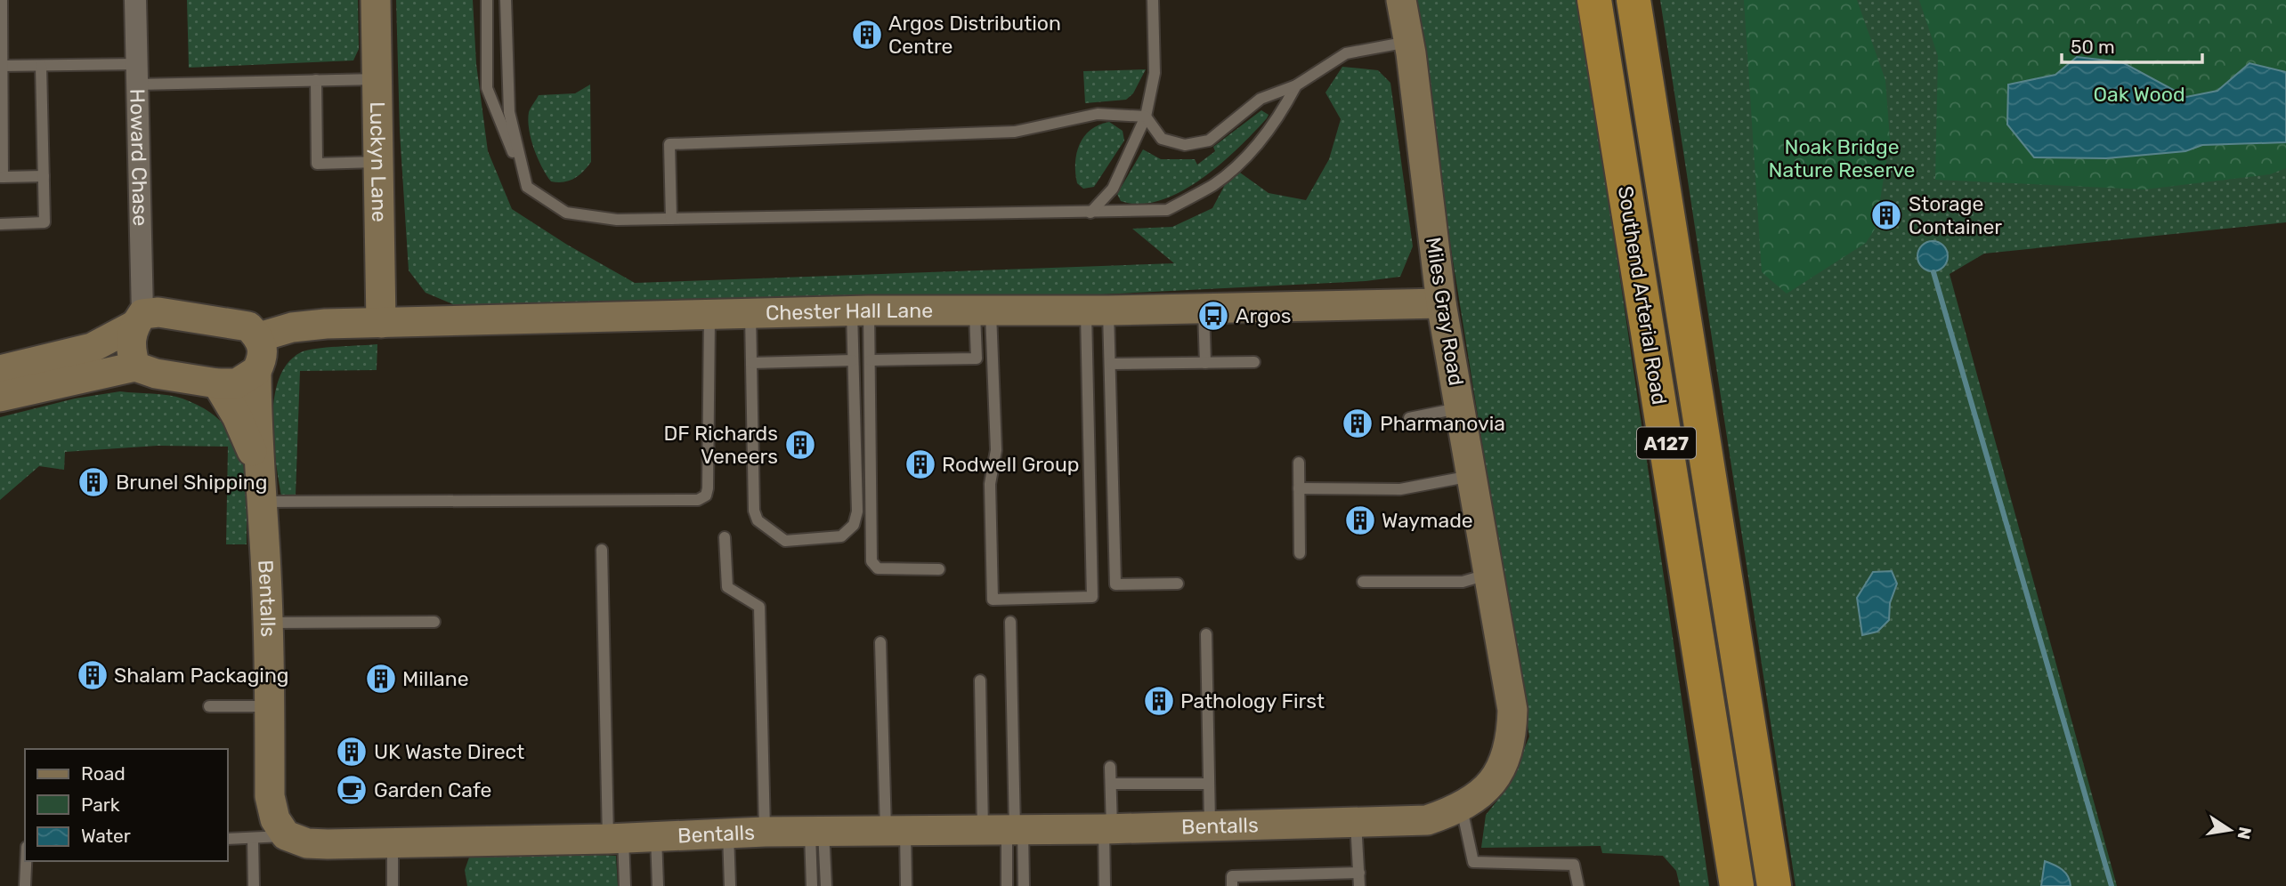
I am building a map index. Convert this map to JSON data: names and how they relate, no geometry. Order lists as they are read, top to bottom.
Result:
{
  "streets": {
    "highway": ["Southend Arterial Road", "A127"],
    "street": [
      "Howard Chase",
      "Luckyn Lane",
      "Chester Hall Lane",
      "Miles Gray Road",
      "Bentalls"
    ]
  },
  "crossings": [
    ["Luckyn Lane", "Chester Hall Lane"],
    ["Chester Hall Lane", "Miles Gray Road"],
    ["Chester Hall Lane", "Bentalls"],
    ["Miles Gray Road", "Bentalls"]
  ],
  "parks": ["Oak Wood", "Noak Bridge Nature Reserve"],
  "places": {
    "building": [
      "Argos Distribution Centre",
      "Storage Container",
      "Pharmanovia",
      "DF Richards Veneers",
      "Rodwell Group",
      "Brunel Shipping",
      "Waymade",
      "Shalam Packaging",
      "Millane",
      "Pathology First",
      "UK Waste Direct"
    ],
    "bus stop": ["Argos"],
    "cafe": ["Garden Cafe"]
  },
  "legend": ["Road", "Park", "Water"],
  "scale_bar": "50 m",
  "north": "right"
}
